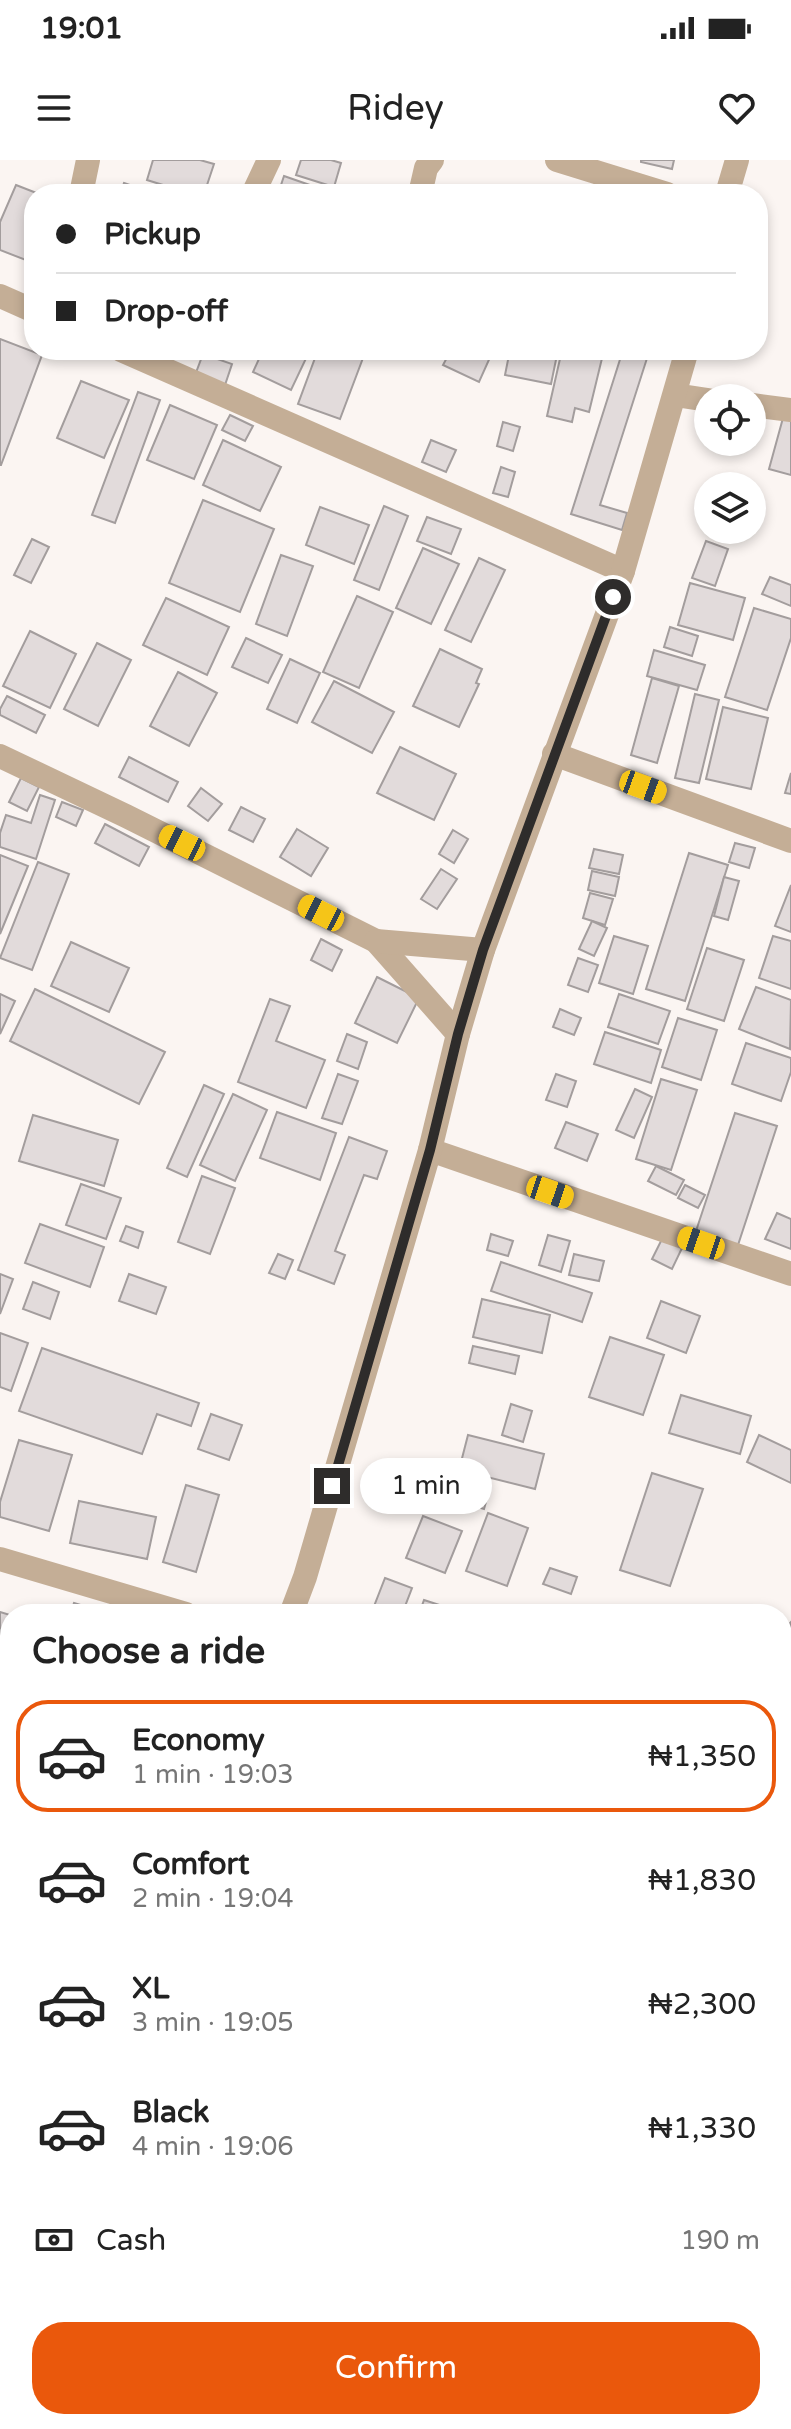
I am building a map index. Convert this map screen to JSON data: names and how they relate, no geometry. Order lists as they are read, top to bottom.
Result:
{
  "page": {
    "status": "19:01",
    "header": "Ridey",
    "banner": ["Pickup", "Drop-off"],
    "bubble": "1 min",
    "heading": "Choose a ride",
    "list": [
      {
        "name": "Economy",
        "note": "1 min · 19:03",
        "value": "₦1,350"
      },
      {
        "name": "Comfort",
        "note": "2 min · 19:04",
        "value": "₦1,830"
      },
      {
        "name": "XL",
        "note": "3 min · 19:05",
        "value": "₦2,300"
      },
      {
        "name": "Black",
        "note": "4 min · 19:06",
        "value": "₦1,330"
      }
    ],
    "pay": ["Cash", "190 m"],
    "buttons": "Confirm"
  }
}
